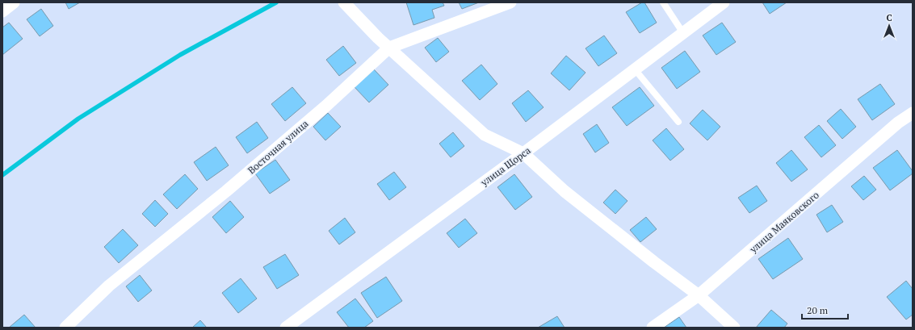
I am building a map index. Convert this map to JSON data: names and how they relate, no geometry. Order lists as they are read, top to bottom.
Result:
{
  "streets": {
    "street": ["Восточная улица", "улица Щорса", "улица Маяковского"]
  },
  "scale_bar": "20 m",
  "north": "top"
}
